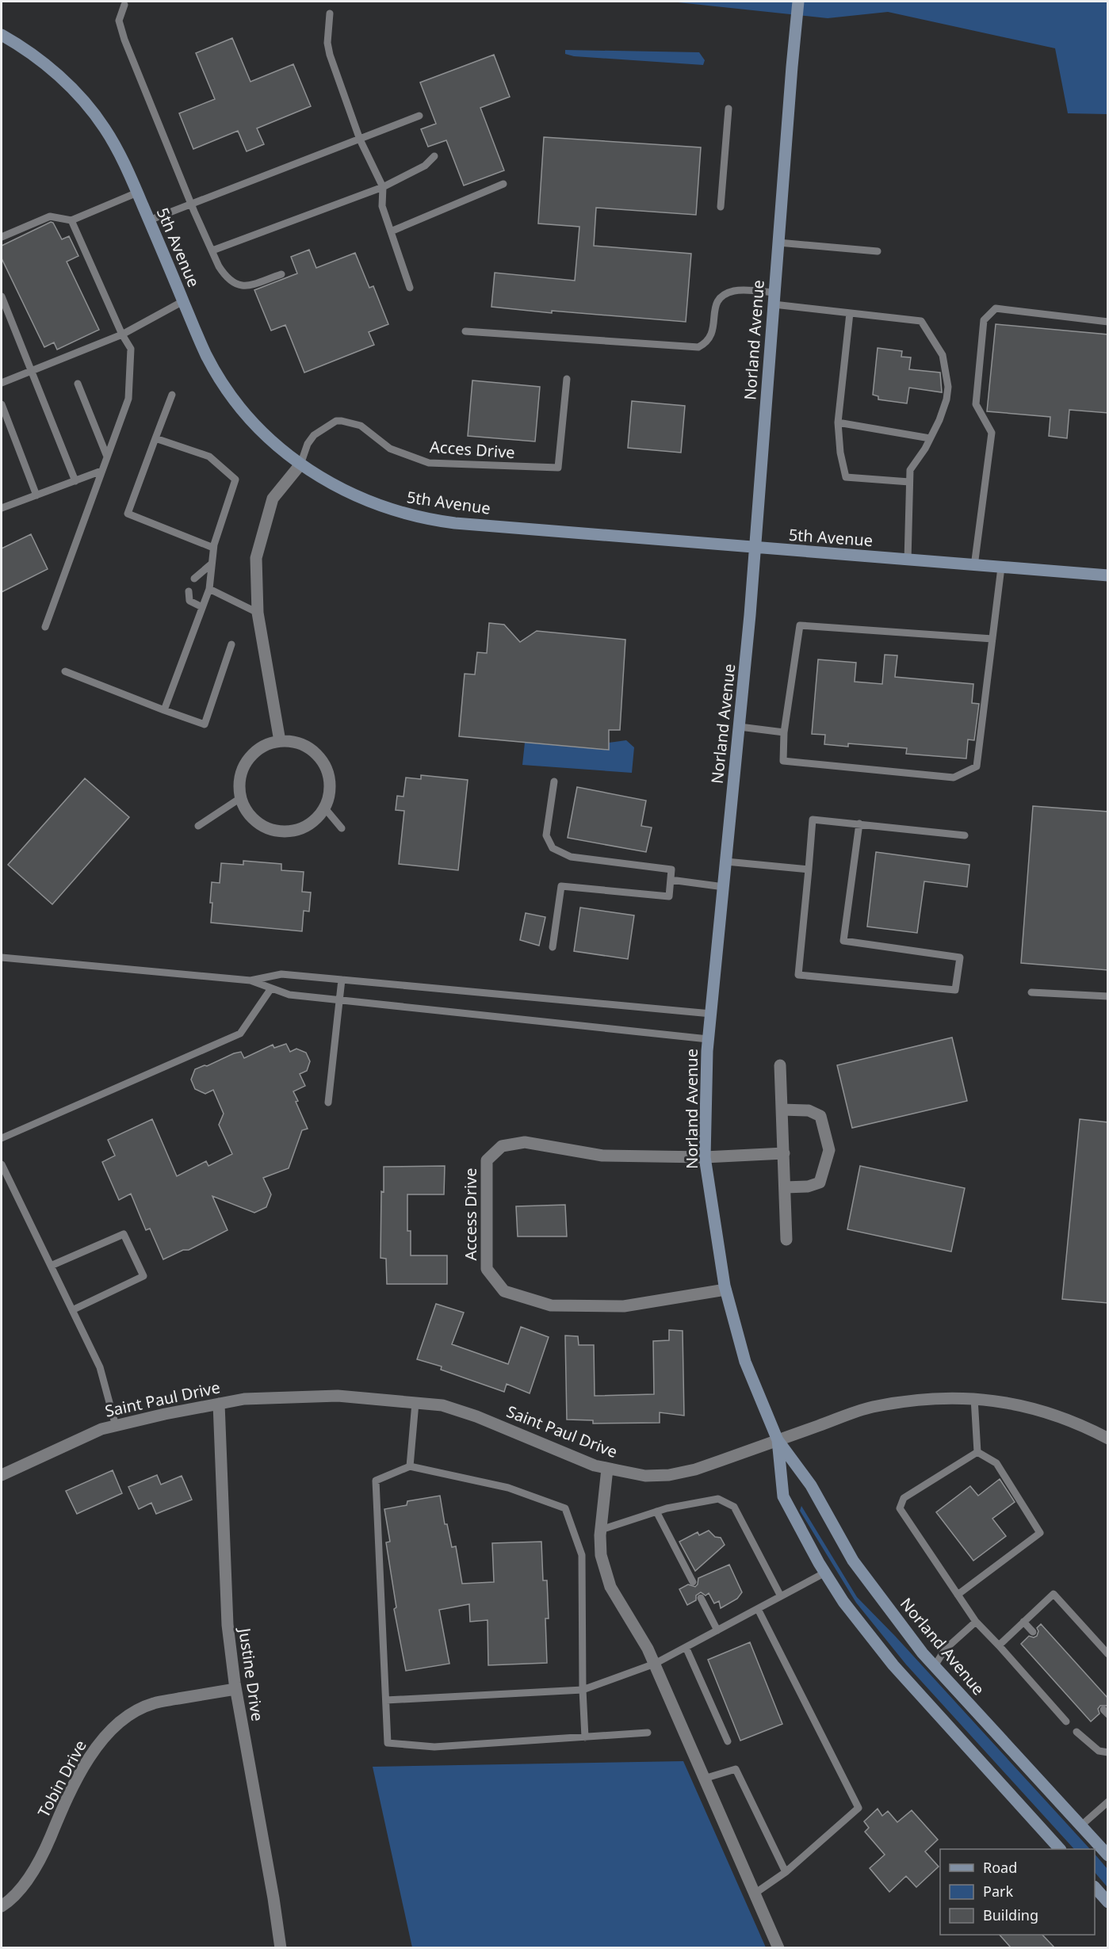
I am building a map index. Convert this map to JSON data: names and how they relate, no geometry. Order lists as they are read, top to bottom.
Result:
{
  "streets": {
    "main road": ["5th Avenue", "Norland Avenue"],
    "street": [
      "Access Drive",
      "Saint Paul Drive",
      "Justine Drive",
      "Tobin Drive"
    ],
    "lane": ["Acces Drive"]
  },
  "crossings": [
    ["5th Avenue", "Norland Avenue"],
    ["5th Avenue", "Acces Drive"],
    ["Norland Avenue", "Access Drive"],
    ["Norland Avenue", "Saint Paul Drive"],
    ["Saint Paul Drive", "Justine Drive"],
    ["Justine Drive", "Tobin Drive"]
  ],
  "legend": ["Road", "Park", "Building"]
}
